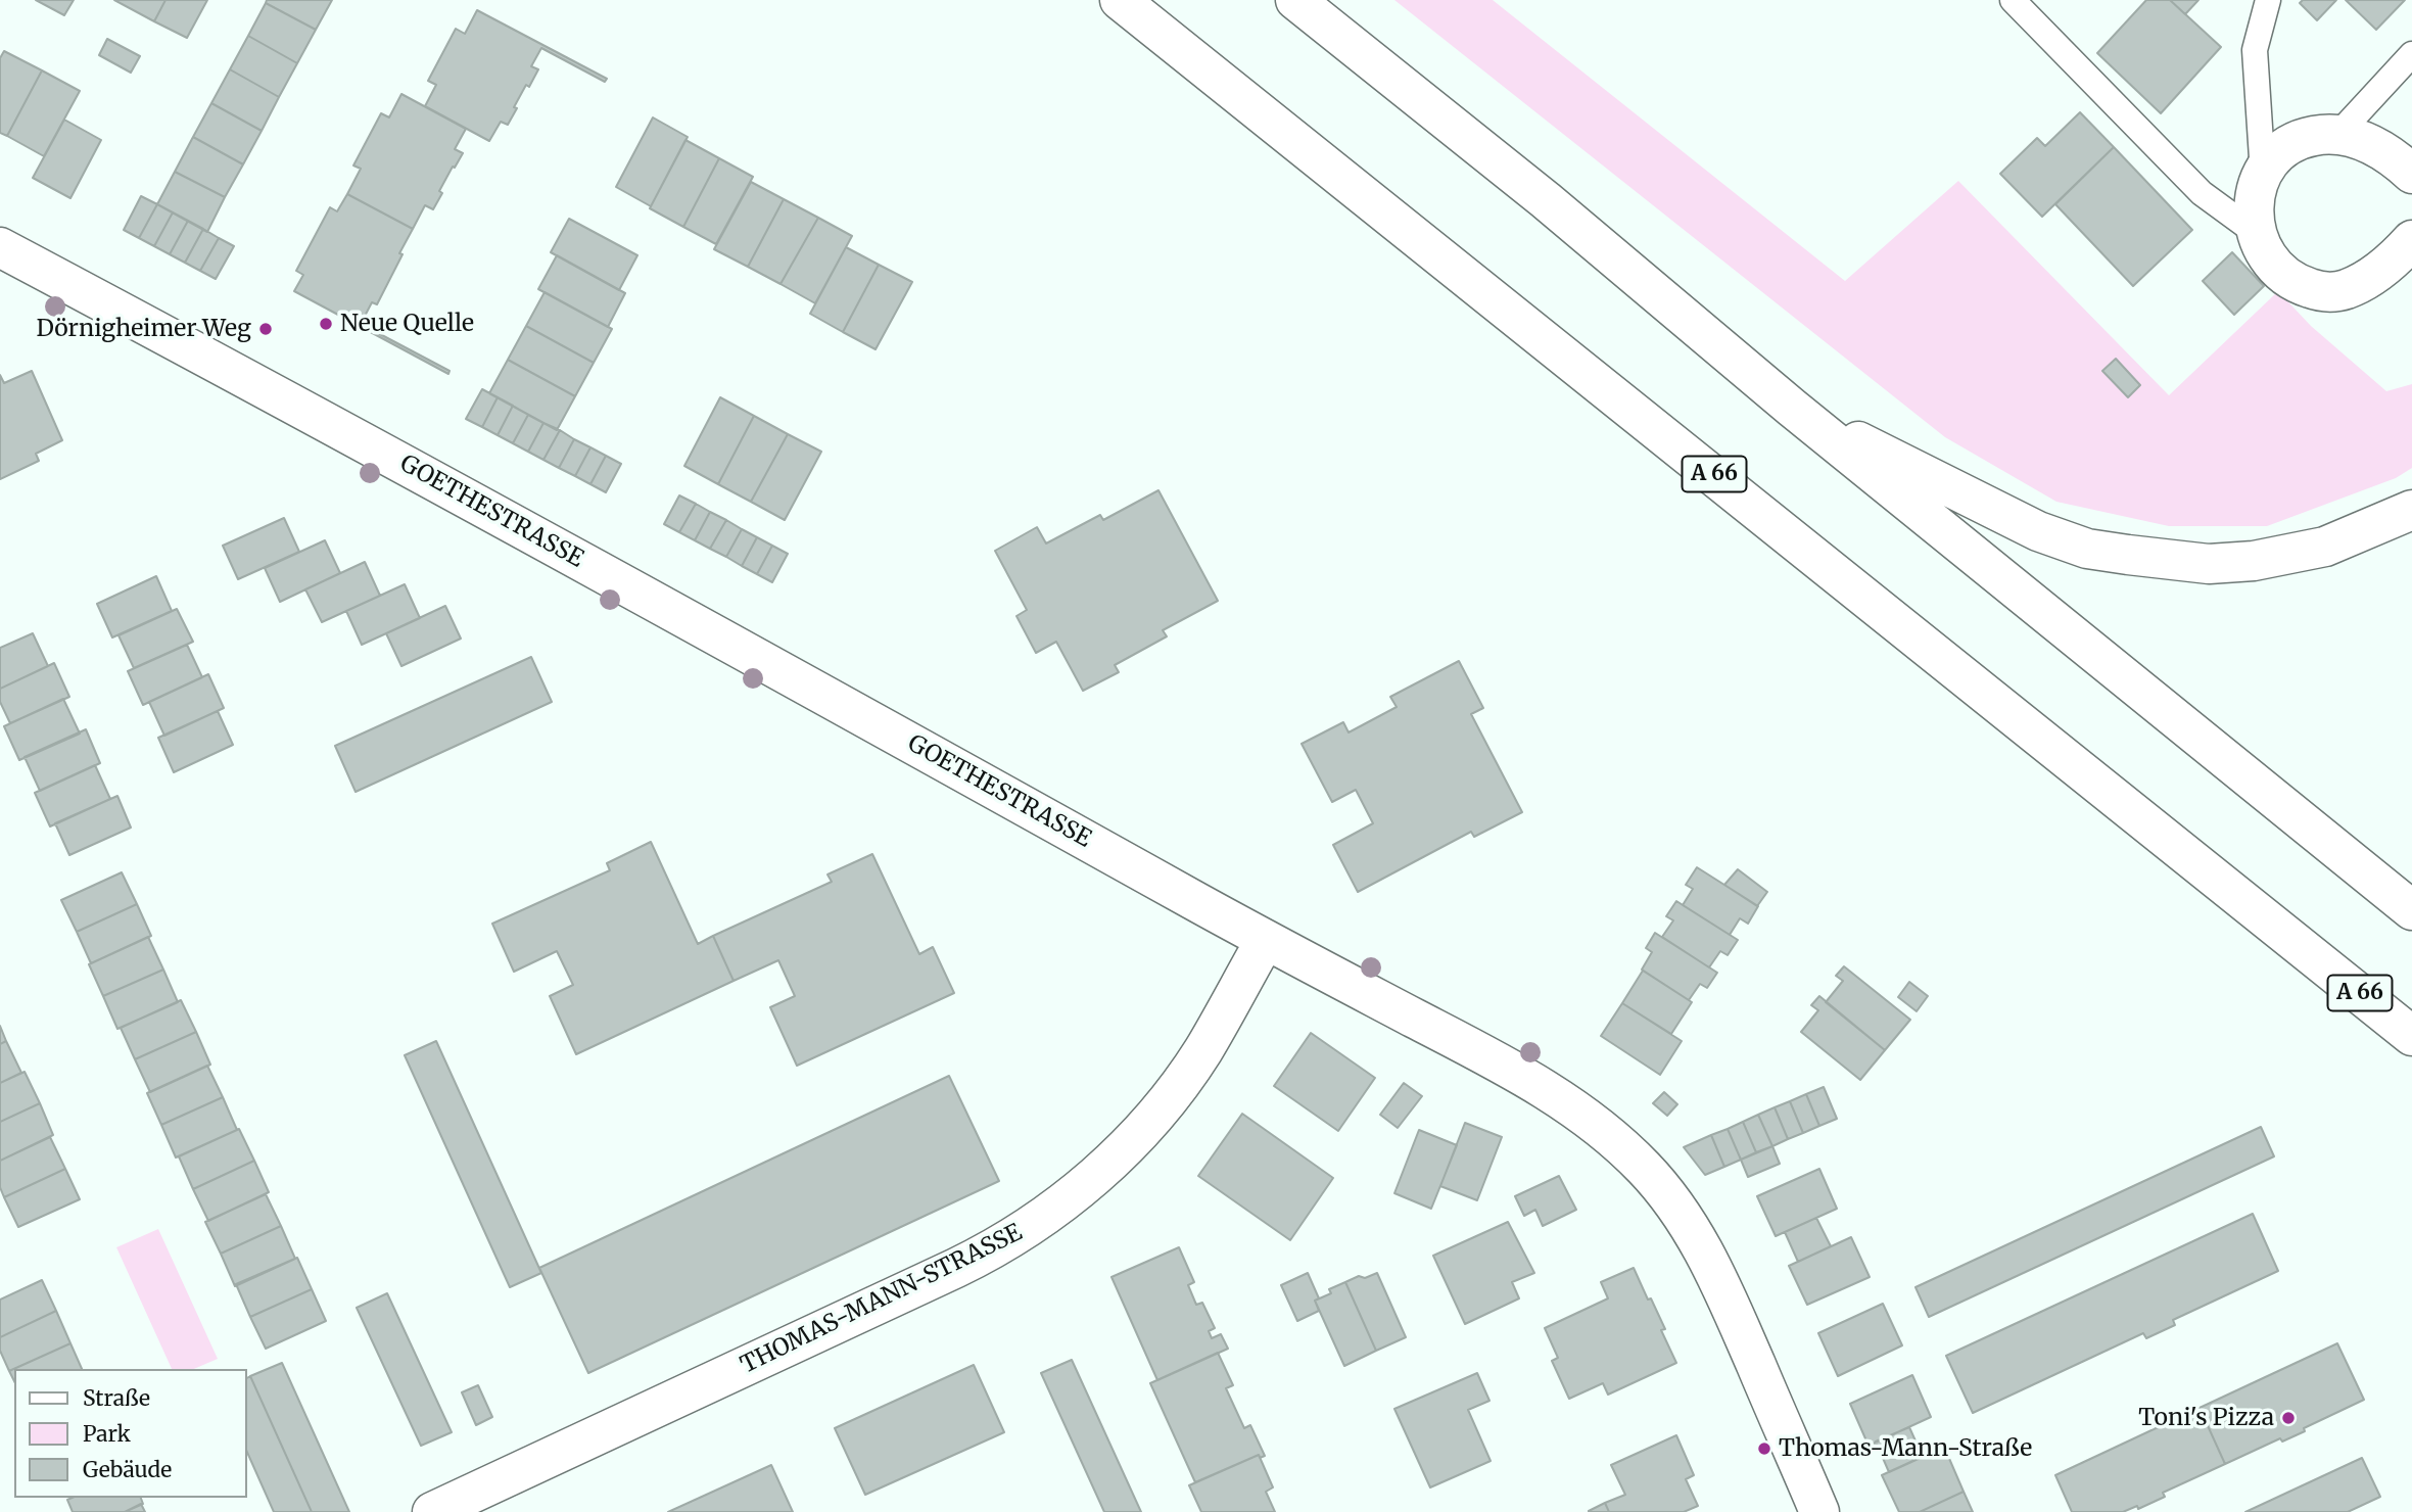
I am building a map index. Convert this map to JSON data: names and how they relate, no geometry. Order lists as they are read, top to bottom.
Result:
{
  "streets": {
    "main road": ["A 66", "GOETHESTRASSE", "THOMAS-MANN-STRASSE"]
  },
  "crossings": [
    ["GOETHESTRASSE", "THOMAS-MANN-STRASSE"]
  ],
  "places": [
    "Neue Quelle",
    "Dörnigheimer Weg",
    "Toni's Pizza",
    "Thomas-Mann-Straße"
  ],
  "legend": ["Straße", "Park", "Gebäude"]
}
